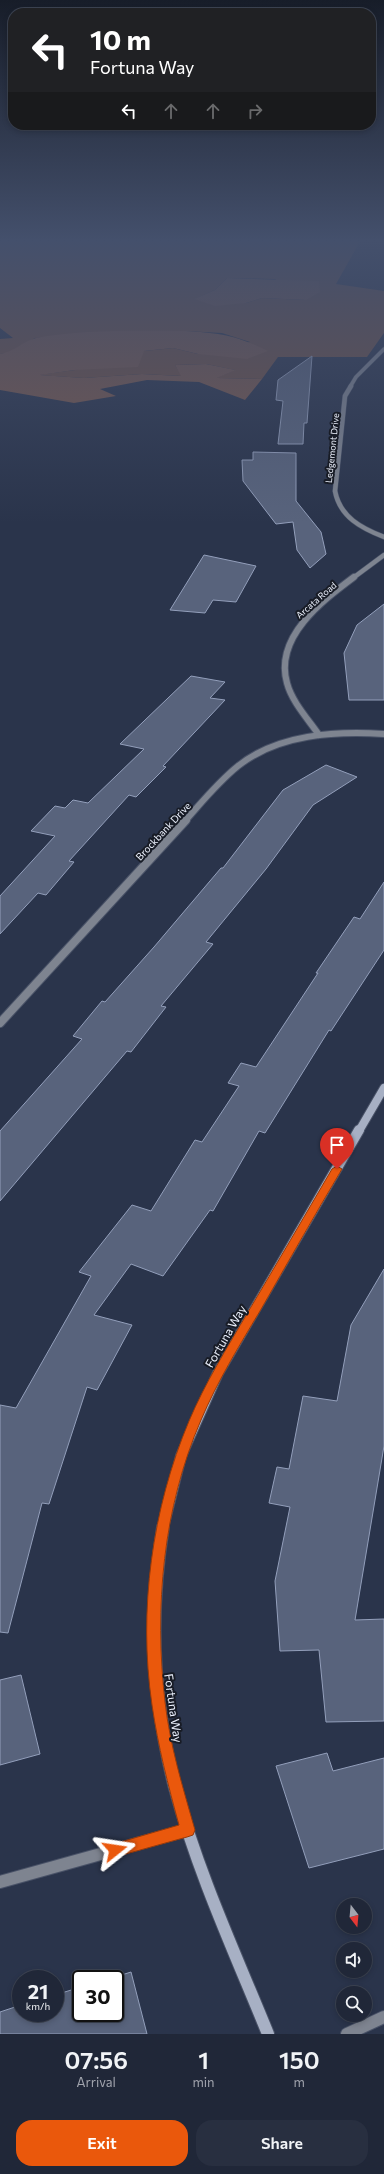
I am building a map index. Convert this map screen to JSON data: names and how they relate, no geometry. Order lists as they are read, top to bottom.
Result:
{
  "streets": {
    "street": [
      "Ledgemont Drive",
      "Arcata Road",
      "Brockbank Drive",
      "Fortuna Way"
    ]
  },
  "crossings": [
    ["Arcata Road", "Brockbank Drive"]
  ],
  "north": "bottom",
  "page": {
    "turn": ["10 m", "Fortuna Way"],
    "speed": "21 km/h",
    "limit": "30",
    "eta": [
      "07:56",
      "Arrival",
      "1",
      "min",
      "150",
      "m"
    ],
    "buttons": ["Exit", "Share"]
  }
}
